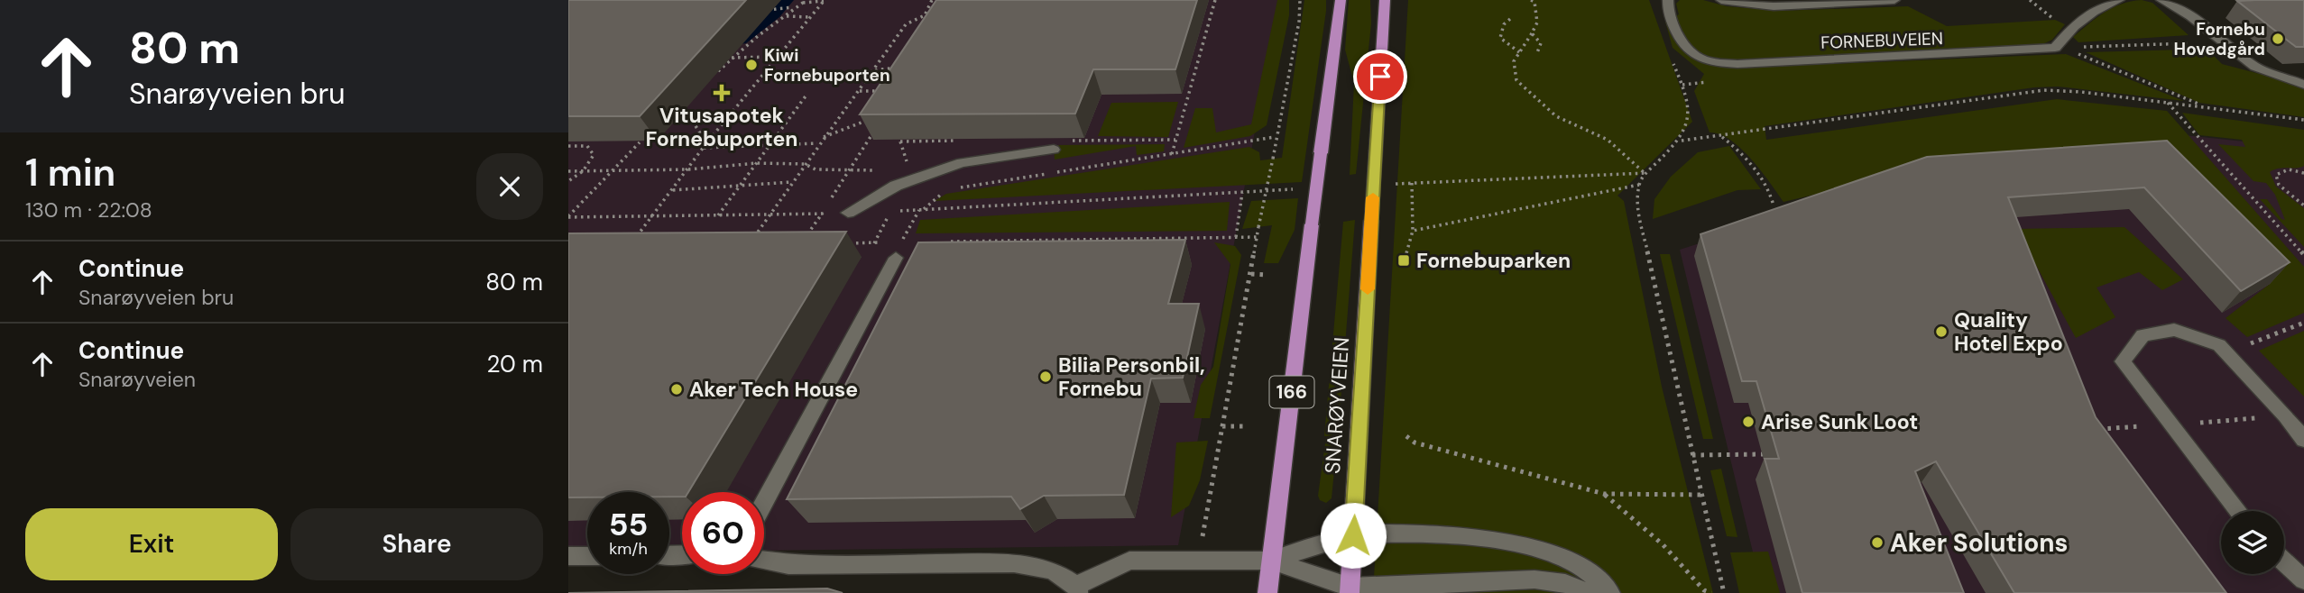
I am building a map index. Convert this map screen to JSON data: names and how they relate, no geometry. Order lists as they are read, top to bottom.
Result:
{
  "streets": {
    "main road": ["166", "SNARØYVEIEN"],
    "street": ["FORNEBUVEIEN"]
  },
  "places": {
    "other": [
      "Fornebu Hovedgård",
      "Kiwi Fornebuporten",
      "Quality Hotel Expo",
      "Bilia Personbil, Fornebu",
      "Aker Tech House",
      "Arise Sunk Loot",
      "Aker Solutions"
    ],
    "health": ["Vitusapotek Fornebuporten"],
    "transit": ["Fornebuparken"]
  },
  "page": {
    "turn": ["80 m", "Snarøyveien bru"],
    "heading": ["1 min", "130 m · 22:08"],
    "list": [
      {
        "name": "Continue",
        "note": "Snarøyveien bru",
        "value": "80 m"
      },
      {
        "name": "Continue",
        "note": "Snarøyveien",
        "value": "20 m"
      }
    ],
    "speed": "55 km/h",
    "limit": "60",
    "buttons": ["Exit", "Share"]
  }
}
